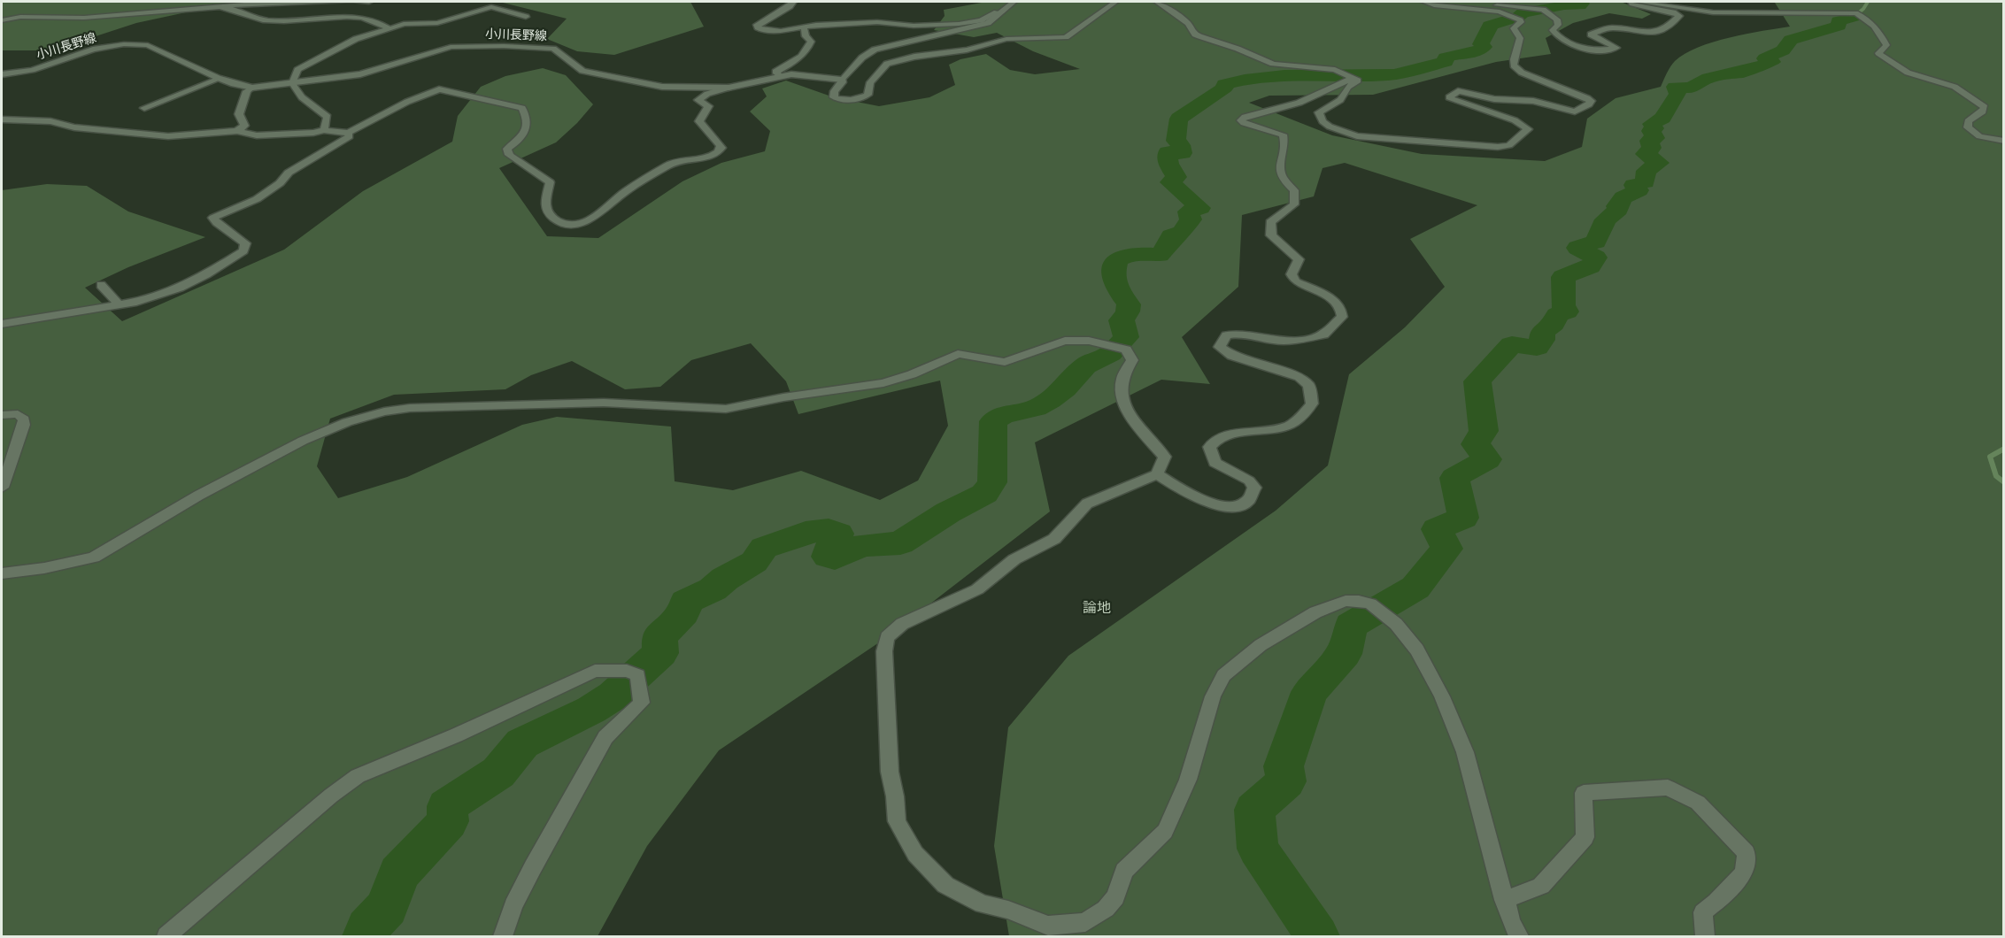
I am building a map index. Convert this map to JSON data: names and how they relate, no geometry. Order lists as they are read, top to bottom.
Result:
{
  "streets": {
    "street": ["小川長野線"]
  },
  "districts": ["論地"]
}
